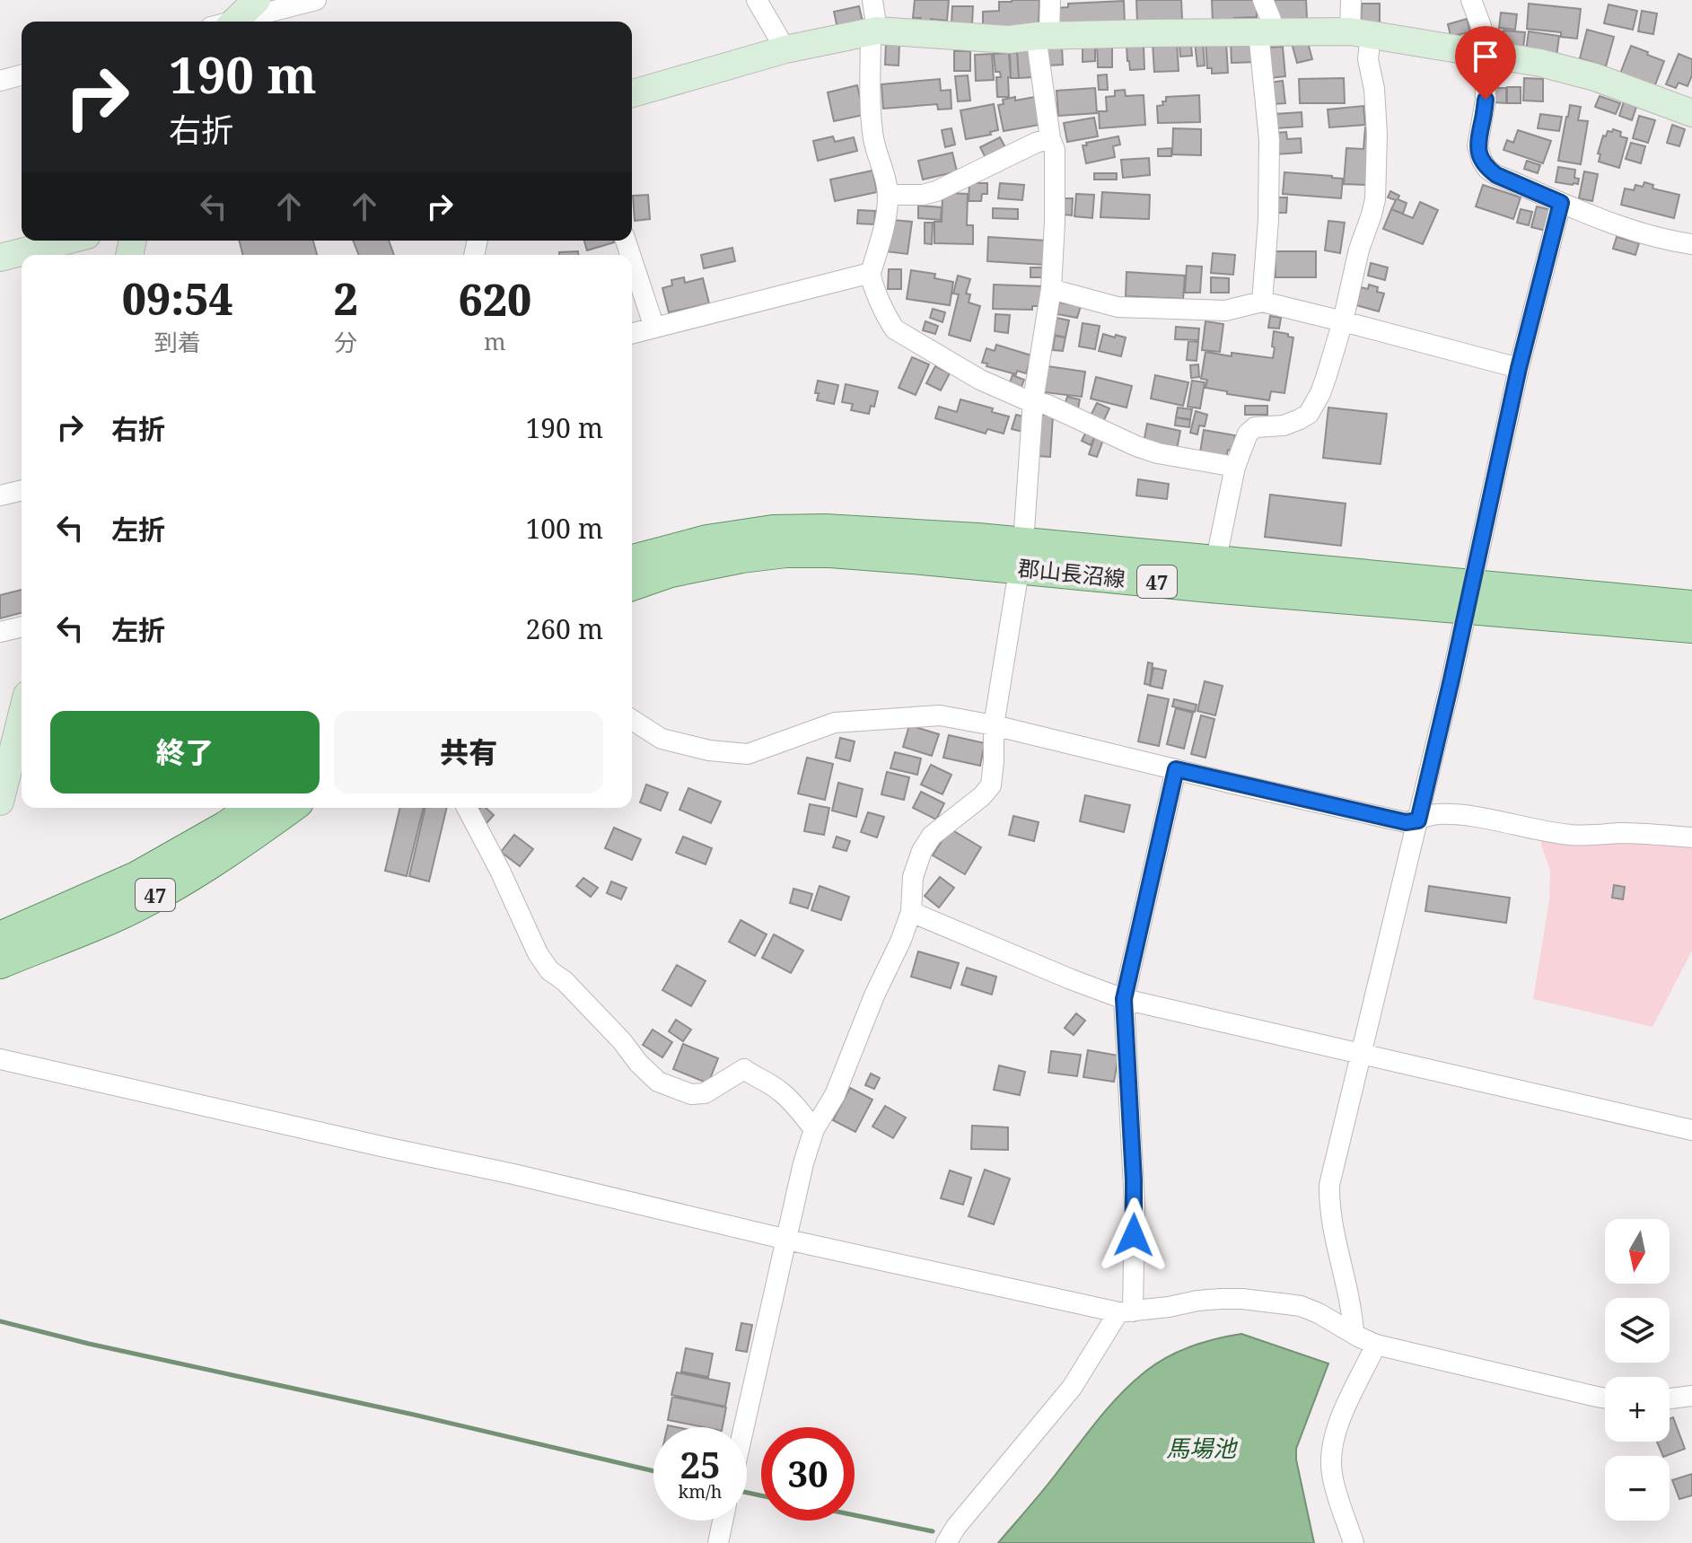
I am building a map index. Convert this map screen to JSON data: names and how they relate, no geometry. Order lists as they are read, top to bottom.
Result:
{
  "streets": {
    "main road": ["郡山長沼線", "47"]
  },
  "water": ["馬場池"],
  "north": "bottom",
  "page": {
    "turn": ["190 m", "右折"],
    "eta": [
      "09:54",
      "到着",
      "2",
      "分",
      "620",
      "m"
    ],
    "list": [
      {
        "name": "右折",
        "value": "190 m"
      },
      {
        "name": "左折",
        "value": "100 m"
      },
      {
        "name": "左折",
        "value": "260 m"
      }
    ],
    "buttons": ["終了", "共有"],
    "map_buttons": ["+", "−"],
    "speed": "25 km/h",
    "limit": "30"
  }
}
